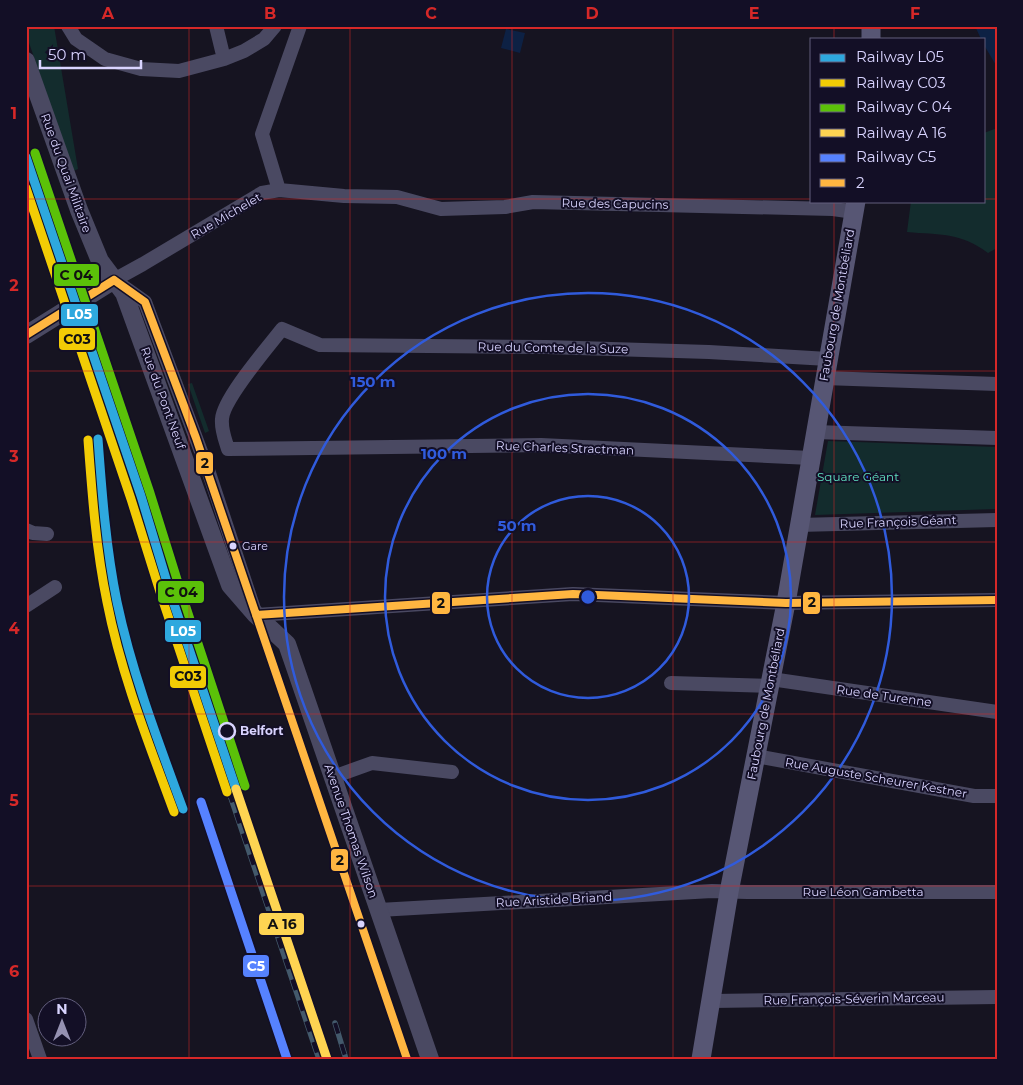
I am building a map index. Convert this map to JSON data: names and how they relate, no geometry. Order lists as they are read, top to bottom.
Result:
{
  "streets": {
    "main road": ["Faubourg de Montbéliard"],
    "street": [
      "Rue du Quai Militaire",
      "Rue des Capucins",
      "Rue Michelet",
      "Rue du Comte de la Suze",
      "Rue du Pont Neuf",
      "Rue Charles Stractman",
      "Rue François Géant",
      "Rue de Turenne",
      "Rue Auguste Scheurer Kestner",
      "Avenue Thomas Wilson",
      "Rue Léon Gambetta",
      "Rue Aristide Briand",
      "Rue François-Séverin Marceau"
    ]
  },
  "crossings": [
    ["Rue du Quai Militaire", "Rue Michelet"],
    ["Rue du Quai Militaire", "Rue du Pont Neuf"],
    ["Rue des Capucins", "Rue Michelet"],
    ["Rue des Capucins", "Faubourg de Montbéliard"],
    ["Rue Michelet", "Rue du Pont Neuf"],
    ["Faubourg de Montbéliard", "Rue du Comte de la Suze"],
    ["Faubourg de Montbéliard", "Rue Charles Stractman"],
    ["Faubourg de Montbéliard", "Rue François Géant"],
    ["Faubourg de Montbéliard", "Rue de Turenne"],
    ["Faubourg de Montbéliard", "Rue Auguste Scheurer Kestner"],
    ["Faubourg de Montbéliard", "Rue Léon Gambetta"],
    ["Faubourg de Montbéliard", "Rue Aristide Briand"],
    ["Faubourg de Montbéliard", "Rue François-Séverin Marceau"],
    ["Rue du Comte de la Suze", "Rue Charles Stractman"],
    ["Rue du Pont Neuf", "Avenue Thomas Wilson"],
    ["Avenue Thomas Wilson", "Rue Aristide Briand"],
    ["Rue Léon Gambetta", "Rue Aristide Briand"]
  ],
  "parks": ["Square Géant"],
  "places": ["Gare", "Belfort"],
  "lines": [
    "rail line L05",
    "rail line C03",
    "transit line 2",
    "rail line C5"
  ],
  "legend": [
    "Railway L05",
    "Railway C03",
    "Railway C 04",
    "Railway A 16",
    "Railway C5",
    "2"
  ],
  "scale_bar": "50 m",
  "north": "top",
  "grid": {
    "columns": [
      "A",
      "B",
      "C",
      "D",
      "E",
      "F"
    ],
    "rows": [
      "1",
      "2",
      "3",
      "4",
      "5",
      "6"
    ]
  },
  "rings": ["150 m", "100 m", "50 m"]
}
